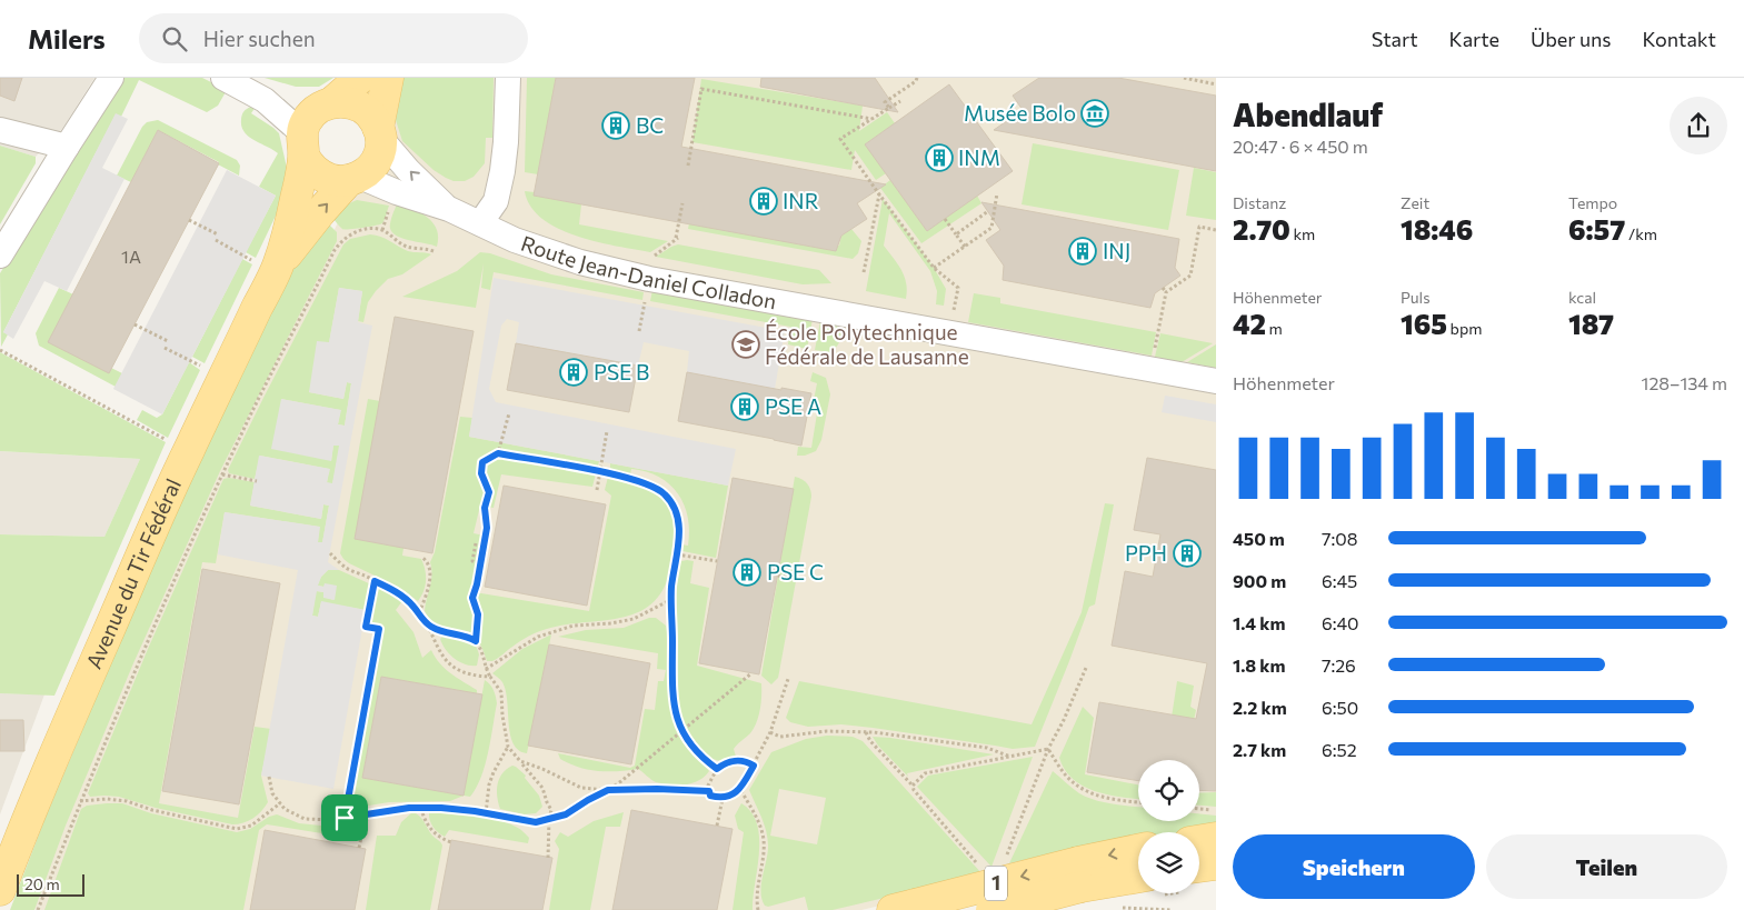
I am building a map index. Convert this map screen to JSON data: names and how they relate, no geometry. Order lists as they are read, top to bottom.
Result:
{
  "streets": {
    "main road": ["Avenue du Tir Fédéral", "1"],
    "street": ["Route Jean-Daniel Colladon"]
  },
  "crossings": [
    ["Route Jean-Daniel Colladon", "Avenue du Tir Fédéral"]
  ],
  "places": {
    "museum": ["Musée Bolo"],
    "building": [
      "BC",
      "INM",
      "INR",
      "INJ",
      "PSE B",
      "PSE A",
      "PPH",
      "PSE C"
    ],
    "school or university": ["École Polytechnique Fédérale de Lausanne"]
  },
  "house_numbers": ["1A"],
  "scale_bar": "20 m",
  "page": {
    "header": "Milers",
    "search": "Hier suchen",
    "nav": [
      "Start",
      "Karte",
      "Über uns",
      "Kontakt"
    ],
    "heading": ["Abendlauf", "20:47 · 6 × 450 m"],
    "stats": [
      ["Distanz", "2.70 km"],
      ["Zeit", "18:46"],
      ["Tempo", "6:57 /km"],
      ["Höhenmeter", "42 m"],
      ["Puls", "165 bpm"],
      ["kcal", "187"]
    ],
    "chart": ["Höhenmeter", "128–134 m"],
    "list": [
      {
        "name": "450 m",
        "note": "7:08"
      },
      {
        "name": "900 m",
        "note": "6:45"
      },
      {
        "name": "1.4 km",
        "note": "6:40"
      },
      {
        "name": "1.8 km",
        "note": "7:26"
      },
      {
        "name": "2.2 km",
        "note": "6:50"
      },
      {
        "name": "2.7 km",
        "note": "6:52"
      }
    ],
    "buttons": ["Speichern", "Teilen"],
    "scale": "20 m"
  }
}
